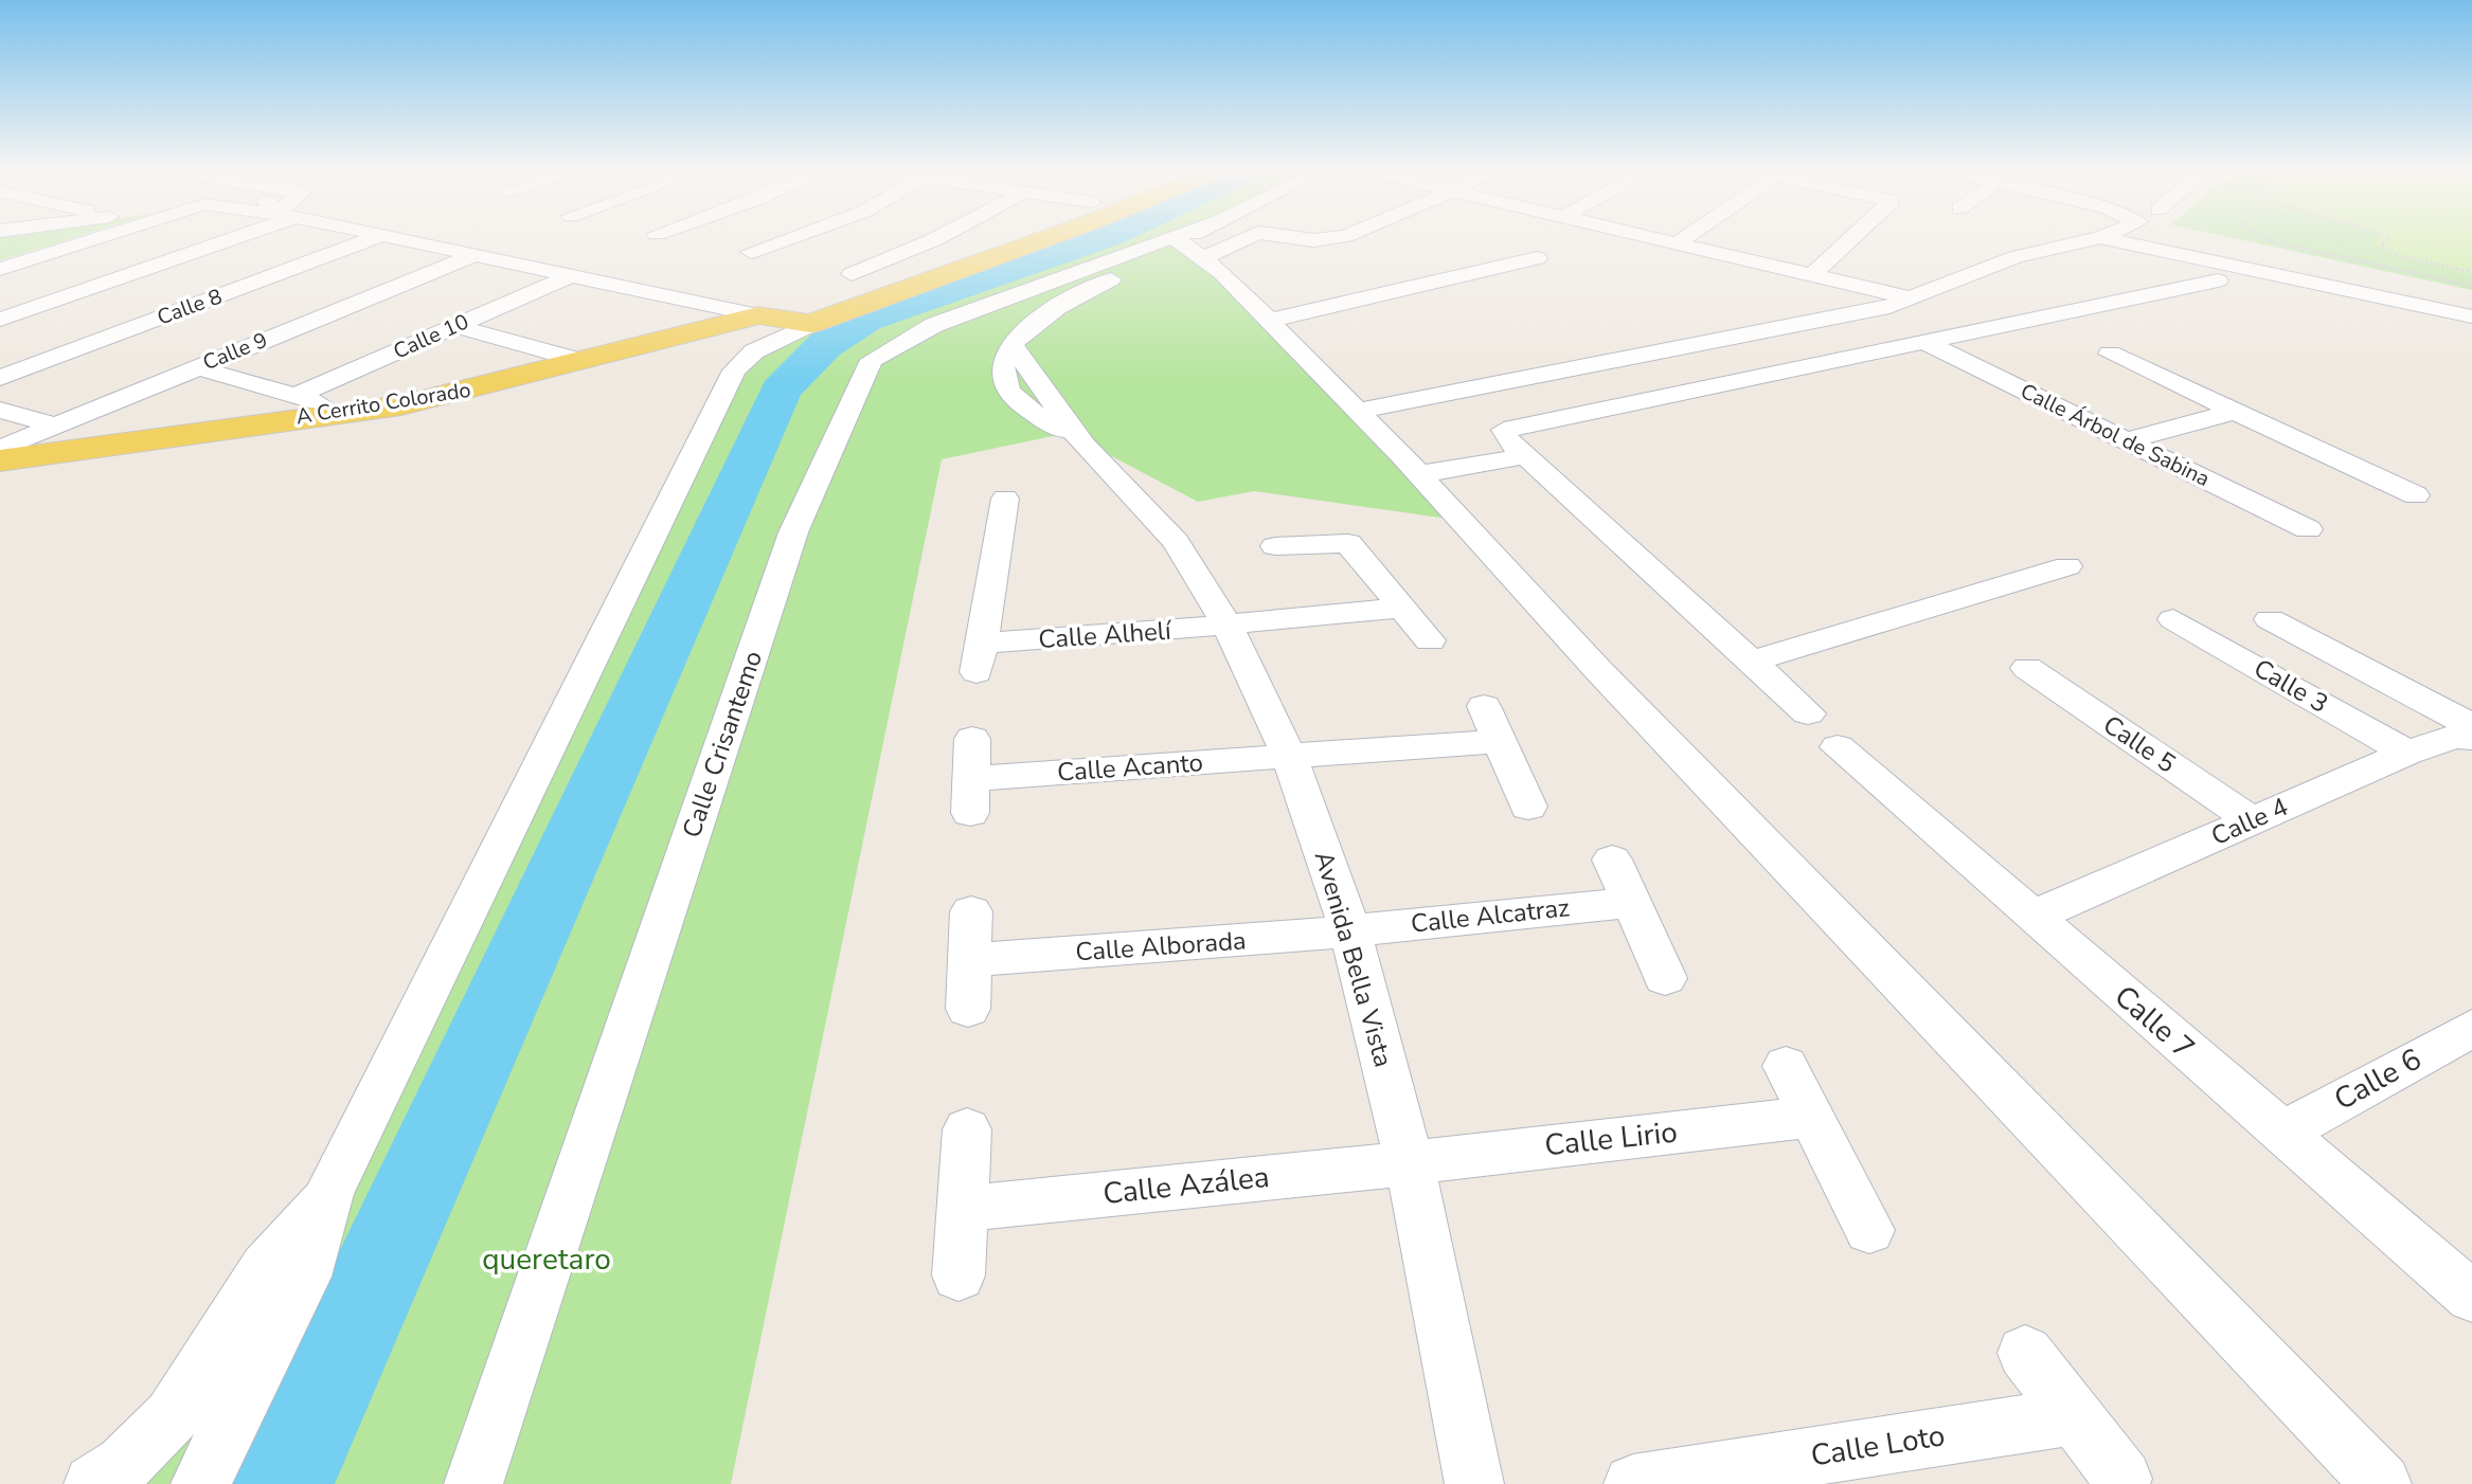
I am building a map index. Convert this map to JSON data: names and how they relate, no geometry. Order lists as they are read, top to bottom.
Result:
{
  "streets": {
    "main road": ["A Cerrito Colorado"],
    "street": [
      "Calle 8",
      "Calle 10",
      "Calle 9",
      "Calle Árbol de Sabina",
      "Calle Alhelí",
      "Calle 3",
      "Calle Crisantemo",
      "Calle 5",
      "Calle Acanto",
      "Calle 4",
      "Calle Alcatraz",
      "Calle Alborada",
      "Avenida Bella Vista",
      "Calle 7",
      "Calle 6",
      "Calle Lirio",
      "Calle Azálea",
      "Calle Loto"
    ]
  },
  "crossings": [
    ["Calle Alhelí", "Avenida Bella Vista"],
    ["Calle 3", "Calle 4"],
    ["Calle 5", "Calle 4"],
    ["Calle Acanto", "Avenida Bella Vista"],
    ["Calle 4", "Calle 7"],
    ["Calle Alcatraz", "Calle Alborada"],
    ["Calle Alcatraz", "Avenida Bella Vista"],
    ["Calle Alborada", "Avenida Bella Vista"],
    ["Avenida Bella Vista", "Calle Lirio"],
    ["Avenida Bella Vista", "Calle Azálea"],
    ["Calle 7", "Calle 6"],
    ["Calle Lirio", "Calle Azálea"]
  ],
  "parks": ["queretaro"]
}
